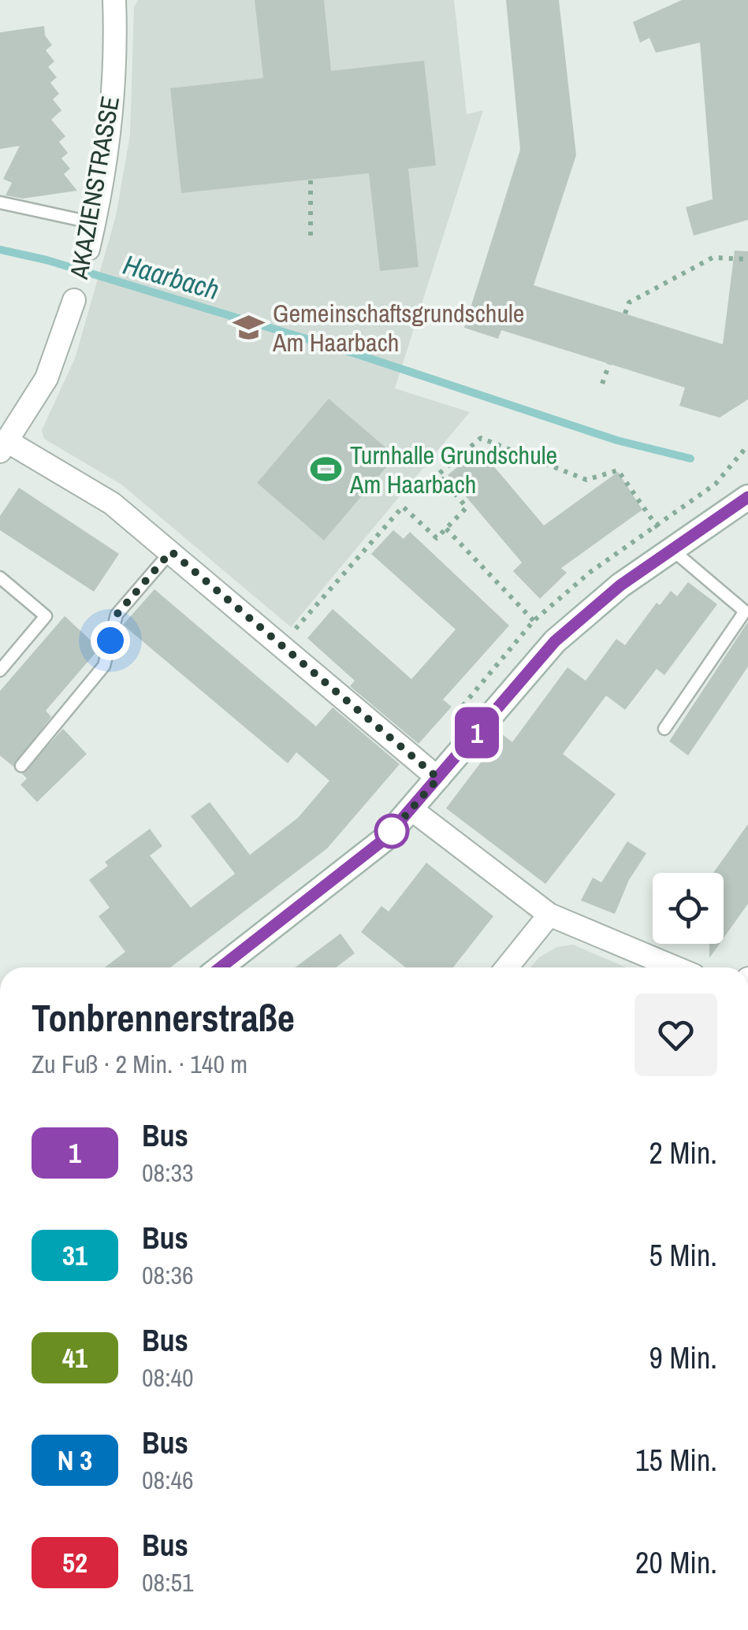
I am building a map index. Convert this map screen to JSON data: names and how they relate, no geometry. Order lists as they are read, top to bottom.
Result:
{
  "streets": {
    "street": ["AKAZIENSTRASSE"]
  },
  "water": ["Haarbach"],
  "places": {
    "school or university": ["Gemeinschaftsgrundschule Am Haarbach"],
    "sports": ["Turnhalle Grundschule Am Haarbach"]
  },
  "lines": ["bus line 1"],
  "page": {
    "on_map": "1",
    "heading": ["Tonbrennerstraße", "Zu Fuß · 2 Min. · 140 m"],
    "list": [
      {
        "mark": "1",
        "name": "Bus",
        "note": "08:33",
        "value": "2 Min."
      },
      {
        "mark": "31",
        "name": "Bus",
        "note": "08:36",
        "value": "5 Min."
      },
      {
        "mark": "41",
        "name": "Bus",
        "note": "08:40",
        "value": "9 Min."
      },
      {
        "mark": "N 3",
        "name": "Bus",
        "note": "08:46",
        "value": "15 Min."
      },
      {
        "mark": "52",
        "name": "Bus",
        "note": "08:51",
        "value": "20 Min."
      }
    ]
  }
}
